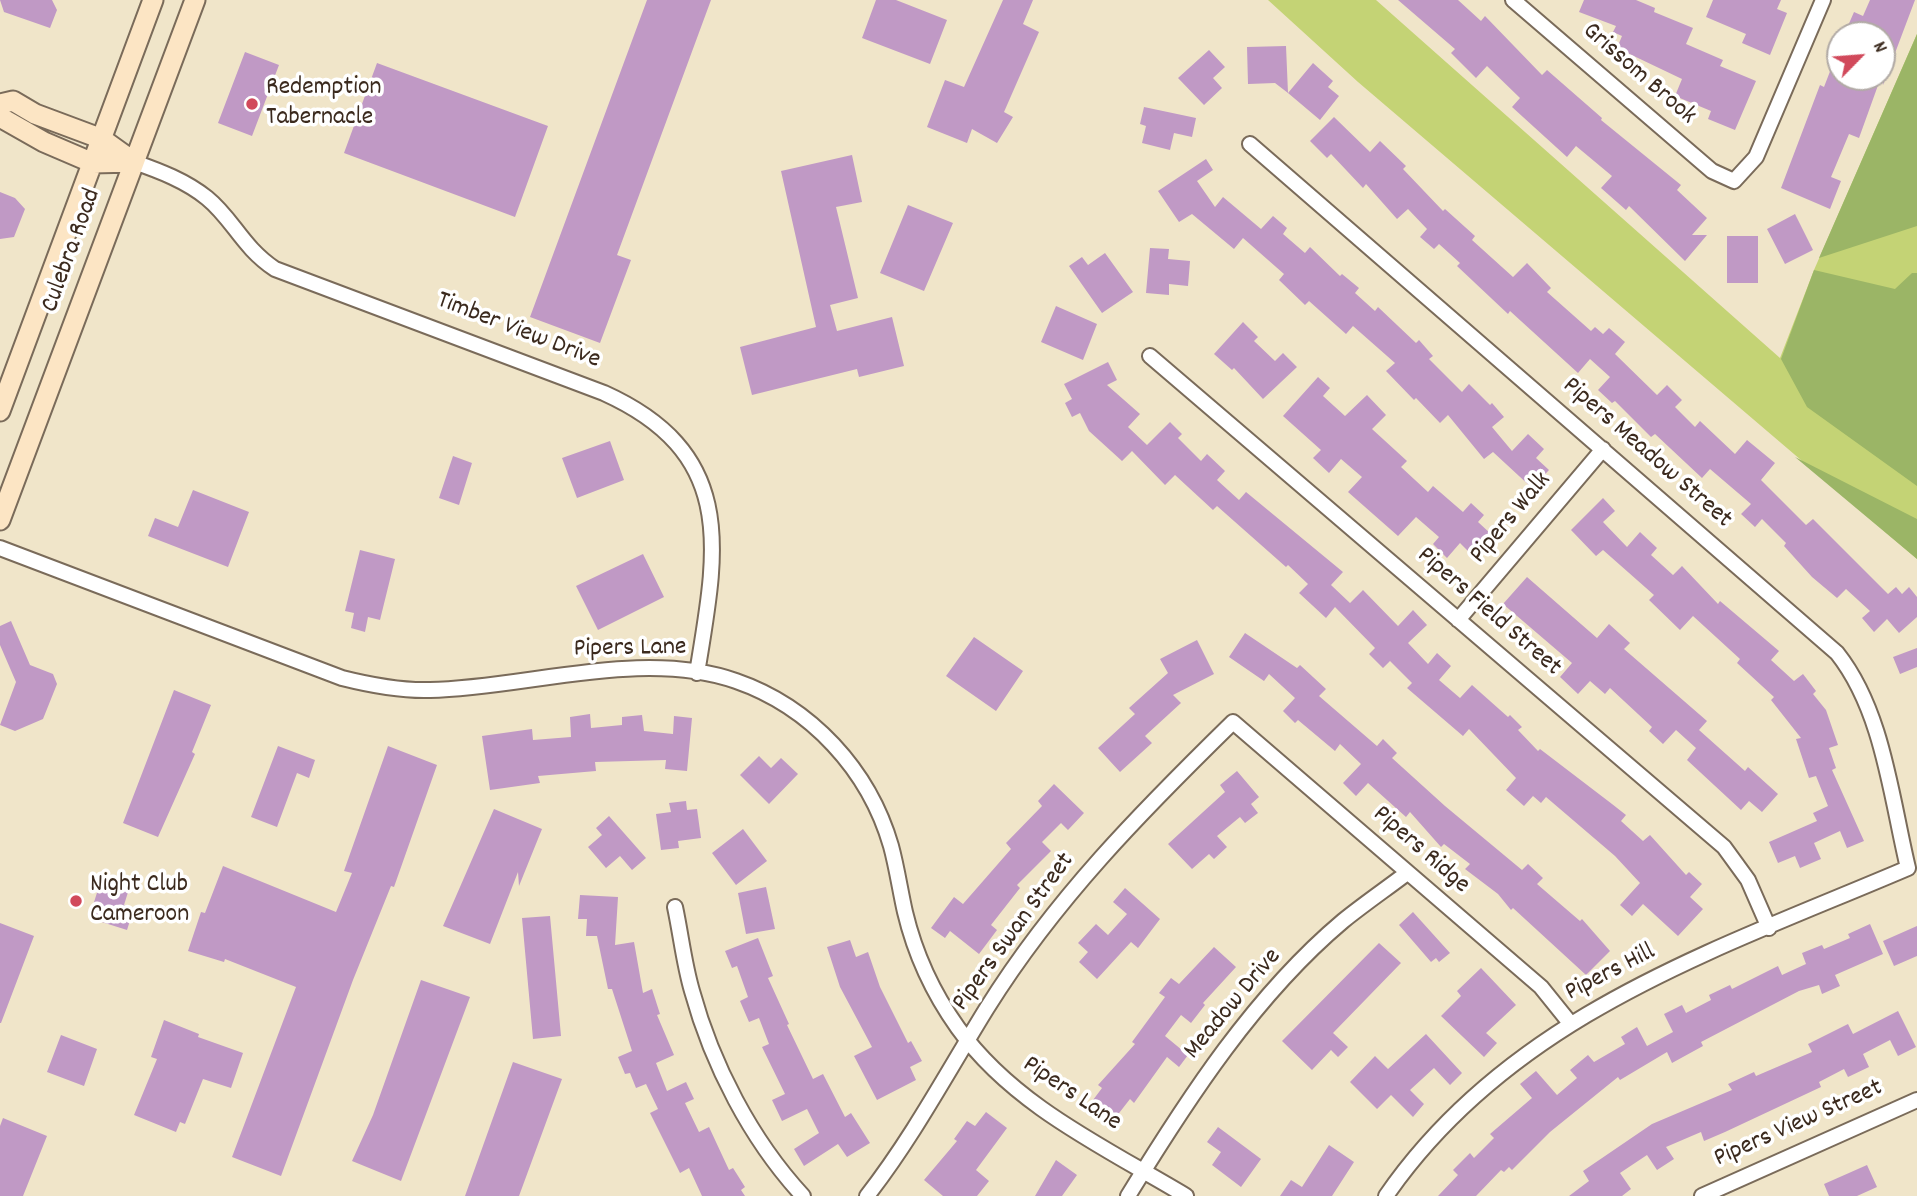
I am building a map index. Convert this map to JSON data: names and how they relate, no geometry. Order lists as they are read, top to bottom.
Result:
{
  "streets": {
    "main road": ["Culebra Road", "Timber View Drive"],
    "street": [
      "Grissom Brook",
      "Pipers Meadow Street",
      "Pipers Walk",
      "Pipers Field Street",
      "Pipers Lane",
      "Pipers Ridge",
      "Pipers Swan Street",
      "Pipers Hill",
      "Meadow Drive",
      "Pipers View Street"
    ]
  },
  "crossings": [
    ["Culebra Road", "Timber View Drive"],
    ["Timber View Drive", "Pipers Lane"],
    ["Pipers Meadow Street", "Pipers Walk"],
    ["Pipers Meadow Street", "Pipers Hill"],
    ["Pipers Walk", "Pipers Field Street"],
    ["Pipers Field Street", "Pipers Hill"],
    ["Pipers Lane", "Pipers Swan Street"],
    ["Pipers Lane", "Meadow Drive"],
    ["Pipers Ridge", "Pipers Swan Street"],
    ["Pipers Ridge", "Pipers Hill"],
    ["Pipers Ridge", "Meadow Drive"]
  ],
  "places": ["Redemption Tabernacle", "Night Club Cameroon"],
  "north": "top right"
}
